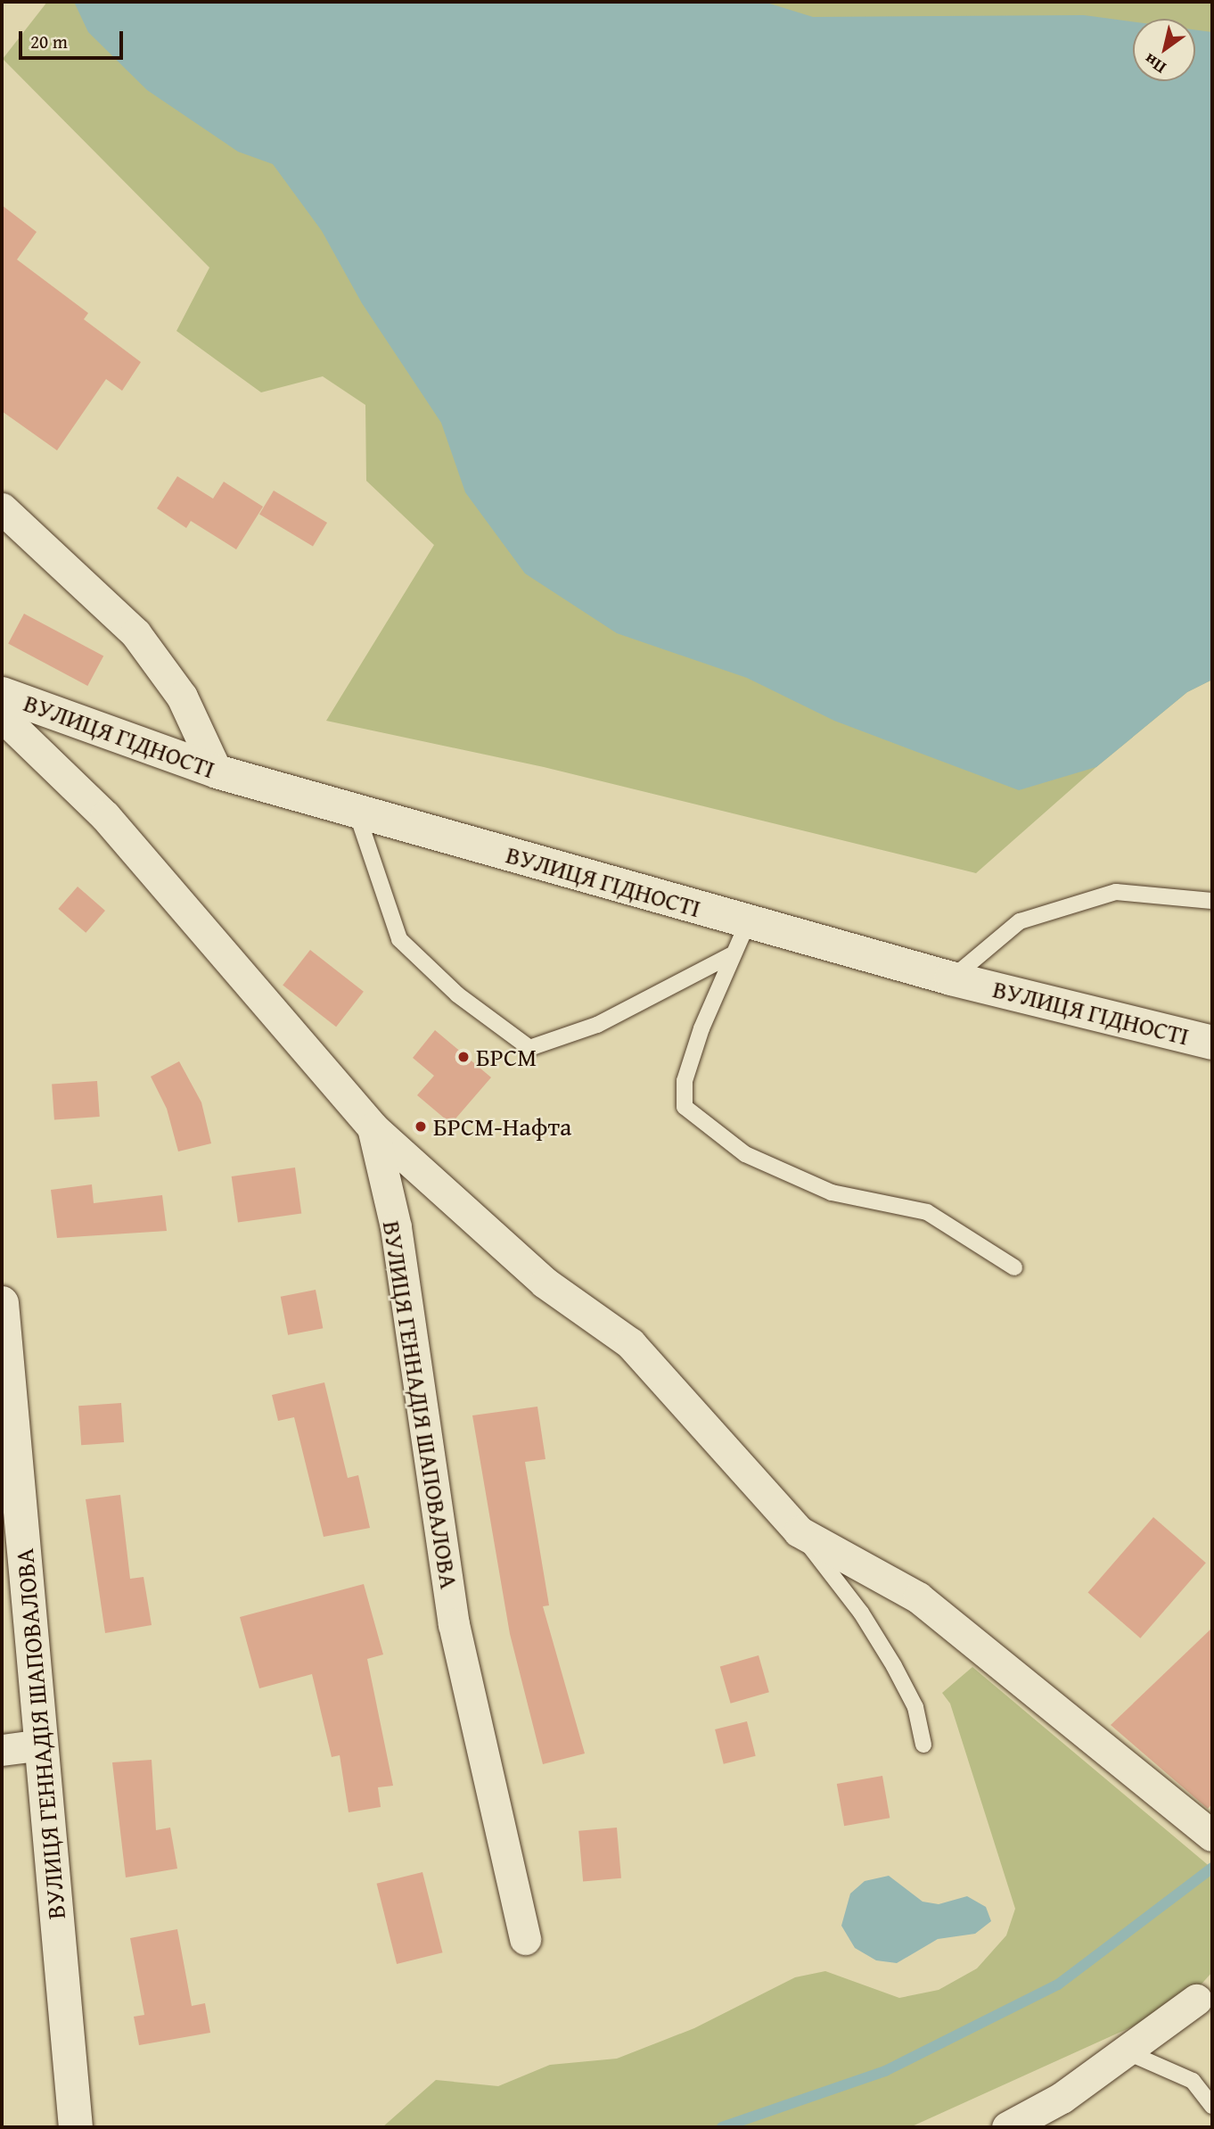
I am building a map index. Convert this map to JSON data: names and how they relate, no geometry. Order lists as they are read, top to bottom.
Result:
{
  "streets": {
    "main road": ["ВУЛИЦЯ ГІДНОСТІ", "ВУЛИЦЯ ГЕННАДІЯ ШАПОВАЛОВА"]
  },
  "places": ["БРСМ", "БРСМ-Нафта"],
  "scale_bar": "20 m",
  "north": "bottom left"
}
